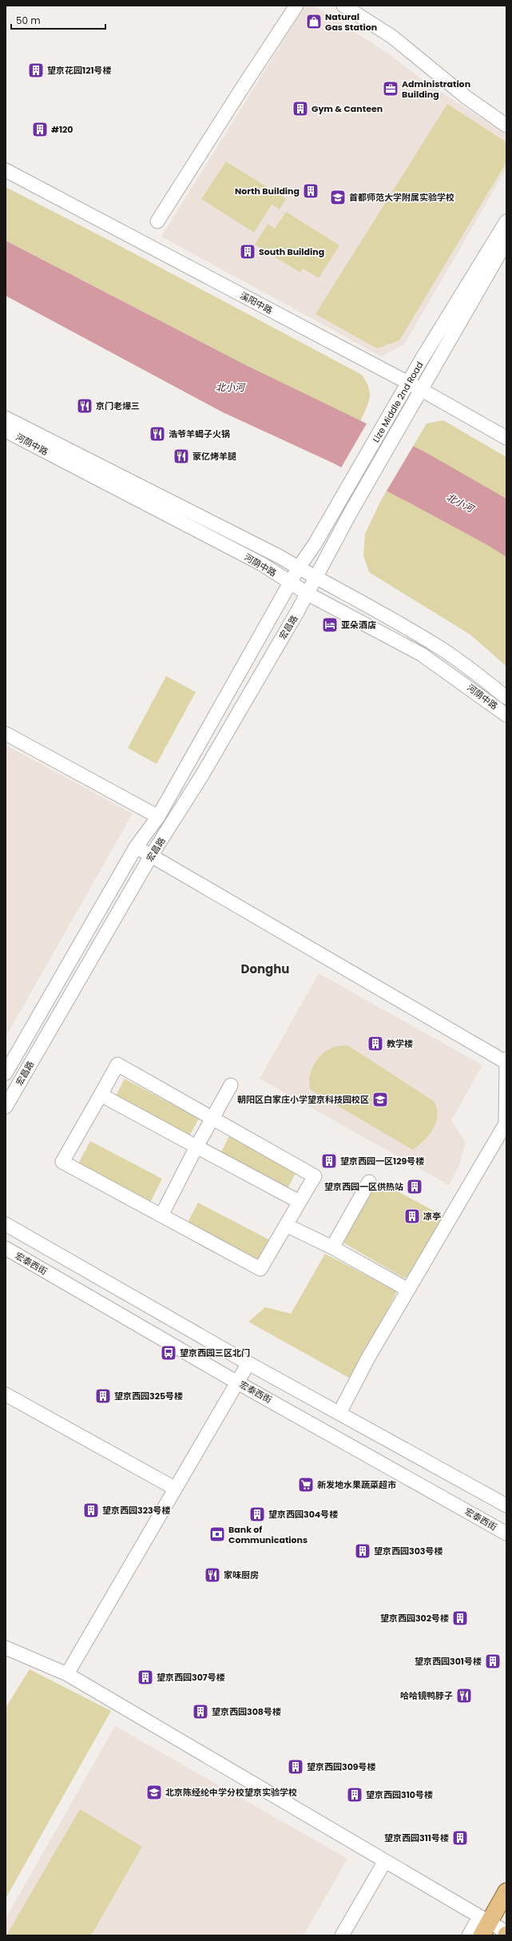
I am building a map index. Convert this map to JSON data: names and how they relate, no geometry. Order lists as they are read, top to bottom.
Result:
{
  "streets": {
    "street": [
      "溪阳中路",
      "Lize Middle 2nd Road",
      "河荫中路",
      "宏昌路",
      "宏泰西街"
    ]
  },
  "crossings": [
    ["溪阳中路", "Lize Middle 2nd Road"],
    ["Lize Middle 2nd Road", "河荫中路"],
    ["Lize Middle 2nd Road", "宏昌路"],
    ["河荫中路", "宏昌路"]
  ],
  "districts": ["Donghu"],
  "water": ["北小河"],
  "places": {
    "shop": ["Natural Gas Station"],
    "building": [
      "望京花园121号楼",
      "Gym & Canteen",
      "#120",
      "North Building",
      "South Building",
      "教学楼",
      "望京西园一区129号楼",
      "望京西园一区供热站",
      "凉亭",
      "望京西园325号楼",
      "望京西园323号楼",
      "望京西园304号楼",
      "望京西园303号楼",
      "望京西园302号楼",
      "望京西园301号楼",
      "望京西园307号楼",
      "望京西园308号楼",
      "望京西园309号楼",
      "望京西园310号楼",
      "望京西园311号楼"
    ],
    "office": ["Administration Building"],
    "school or university": ["首都师范大学附属实验学校", "朝阳区白家庄小学望京科技园校区", "北京陈经纶中学分校望京实验学校"],
    "restaurant": [
      "京门老爆三",
      "浩爷羊蝎子火锅",
      "蒙亿烤羊腿",
      "家味厨房",
      "哈哈镜鸭脖子"
    ],
    "hotel": ["亚朵酒店"],
    "bus stop": ["望京西园三区北门"],
    "supermarket": ["新发地水果蔬菜超市"],
    "bank": ["Bank of Communications"]
  },
  "scale_bar": "50 m"
}
